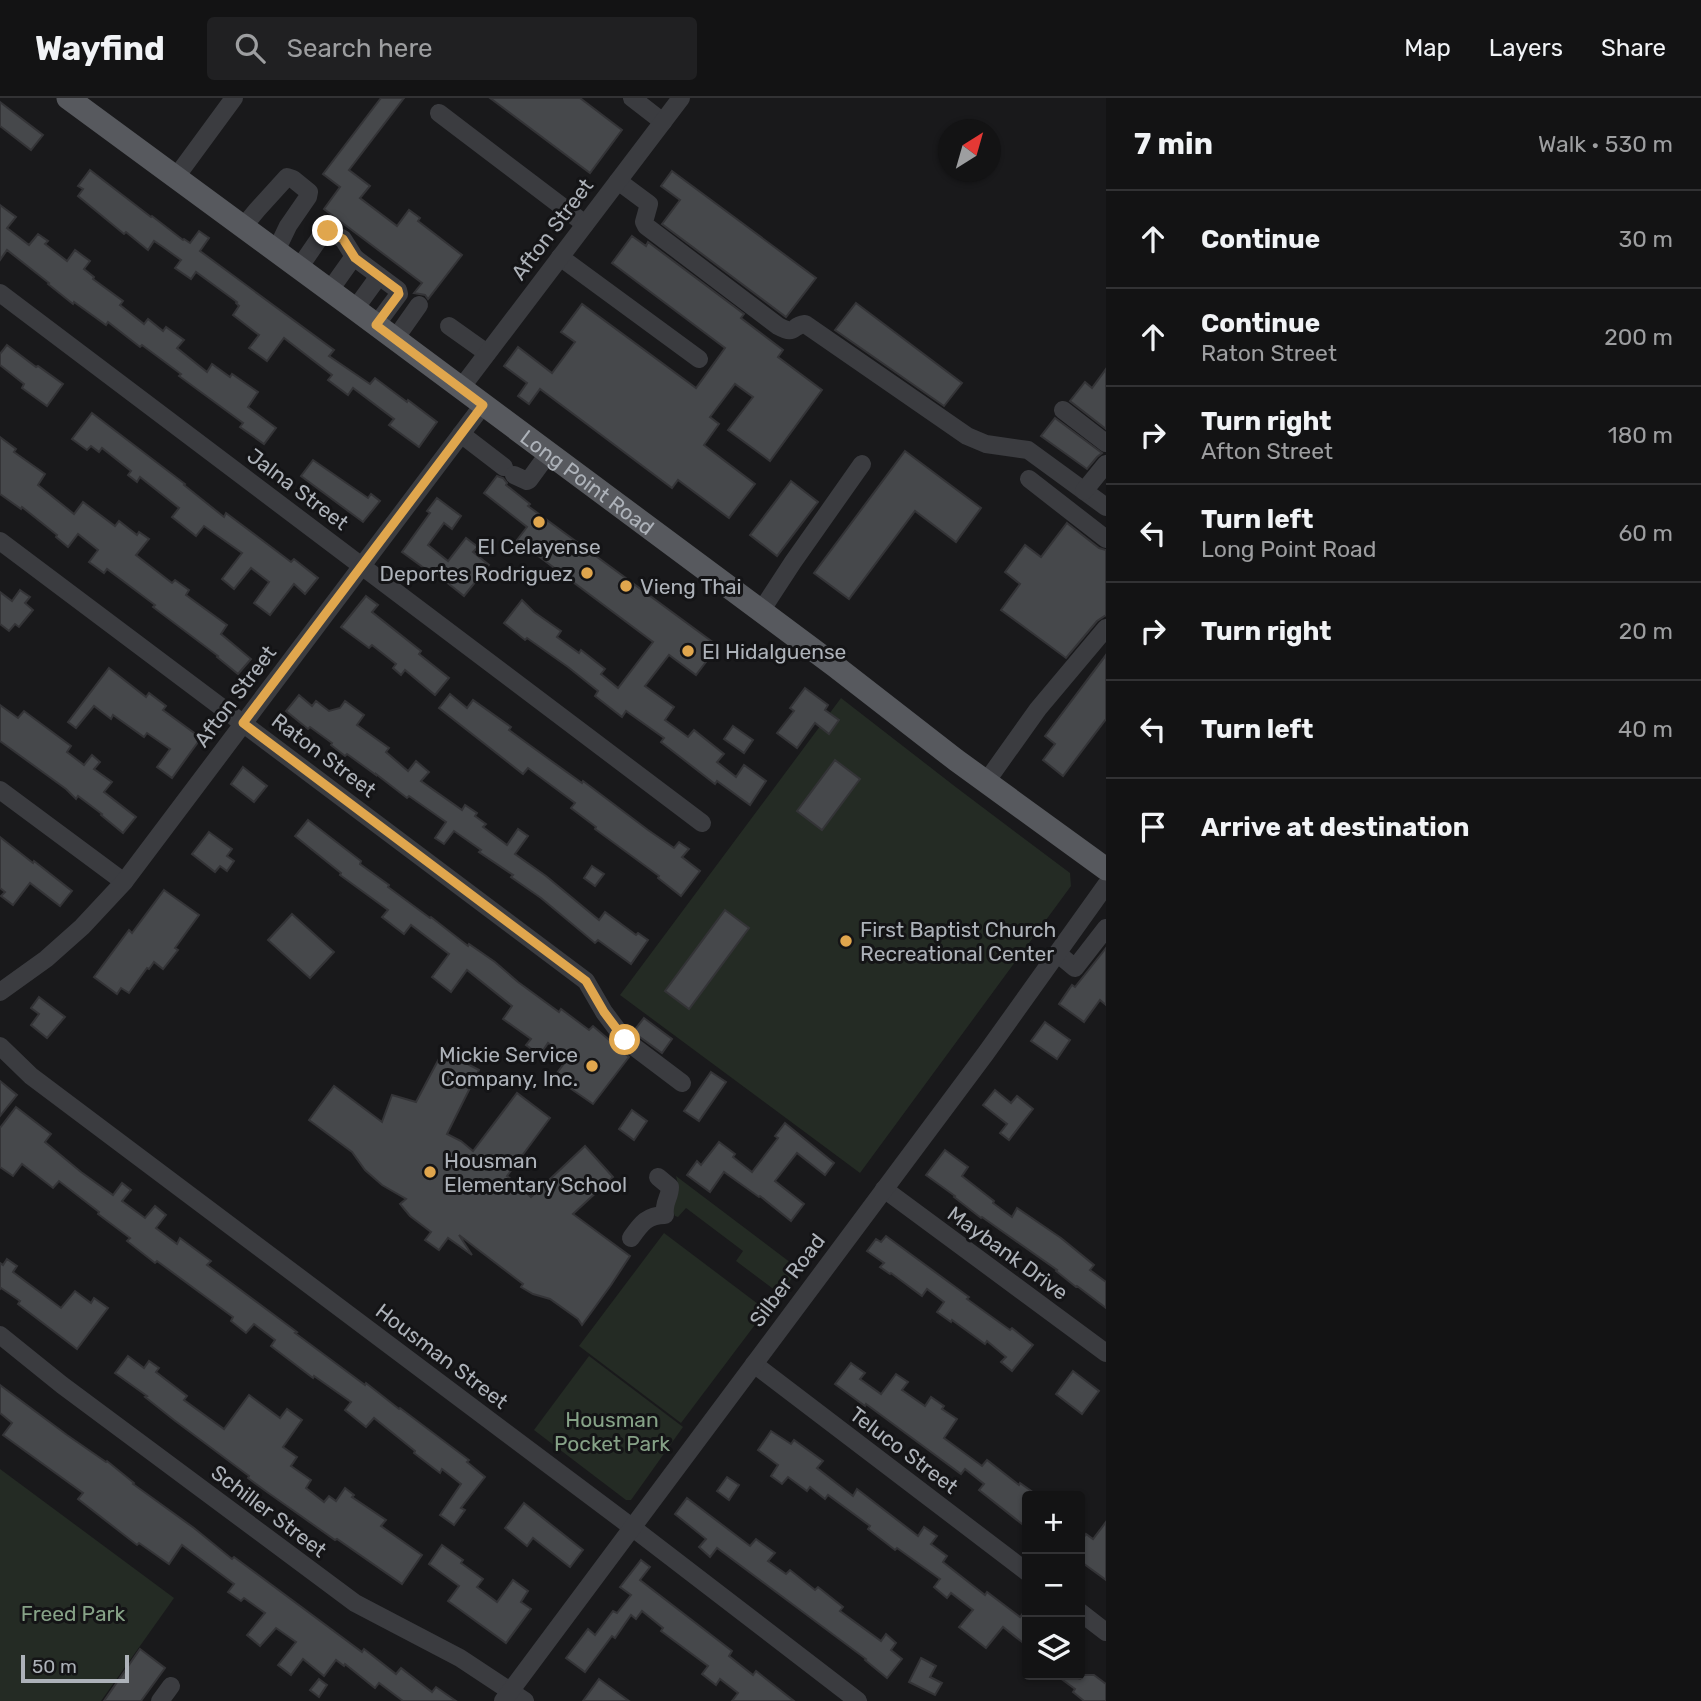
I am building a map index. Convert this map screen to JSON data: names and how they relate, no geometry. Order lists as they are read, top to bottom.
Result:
{
  "streets": {
    "main road": ["Long Point Road"],
    "street": [
      "Afton Street",
      "Jalna Street",
      "Raton Street",
      "Maybank Drive",
      "Silber Road",
      "Housman Street",
      "Teluco Street",
      "Schiller Street"
    ]
  },
  "crossings": [
    ["Afton Street", "Long Point Road"],
    ["Afton Street", "Jalna Street"],
    ["Afton Street", "Raton Street"],
    ["Maybank Drive", "Silber Road"],
    ["Silber Road", "Housman Street"],
    ["Silber Road", "Teluco Street"],
    ["Silber Road", "Schiller Street"]
  ],
  "parks": ["Housman Pocket Park", "Freed Park"],
  "places": [
    "El Celayense",
    "Deportes Rodriguez",
    "Vieng Thai",
    "El Hidalguense",
    "First Baptist Church Recreational Center",
    "Mickie Service Company, Inc.",
    "Housman Elementary School"
  ],
  "scale_bar": "50 m",
  "north": "top right",
  "page": {
    "header": "Wayfind",
    "search": "Search here",
    "nav": ["Map", "Layers", "Share"],
    "heading": ["7 min", "Walk · 530 m"],
    "list": [
      ["Continue", "30 m"],
      ["Continue", "Raton Street", "200 m"],
      ["Turn right", "Afton Street", "180 m"],
      ["Turn left", "Long Point Road", "60 m"],
      ["Turn right", "20 m"],
      ["Turn left", "40 m"],
      "Arrive at destination"
    ],
    "map_buttons": ["+", "−"],
    "scale": "50 m"
  }
}
